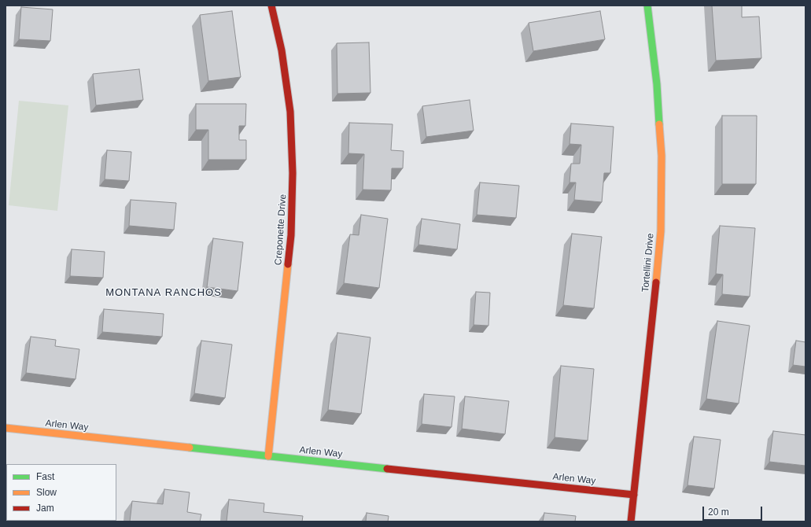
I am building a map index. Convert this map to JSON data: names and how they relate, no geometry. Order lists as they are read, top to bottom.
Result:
{
  "streets": {
    "street": ["Creponette Drive", "Tortellini Drive", "Arlen Way"]
  },
  "crossings": [
    ["Creponette Drive", "Arlen Way"],
    ["Tortellini Drive", "Arlen Way"]
  ],
  "districts": ["MONTANA RANCHOS"],
  "legend": ["Fast", "Slow", "Jam"],
  "scale_bar": "20 m"
}
